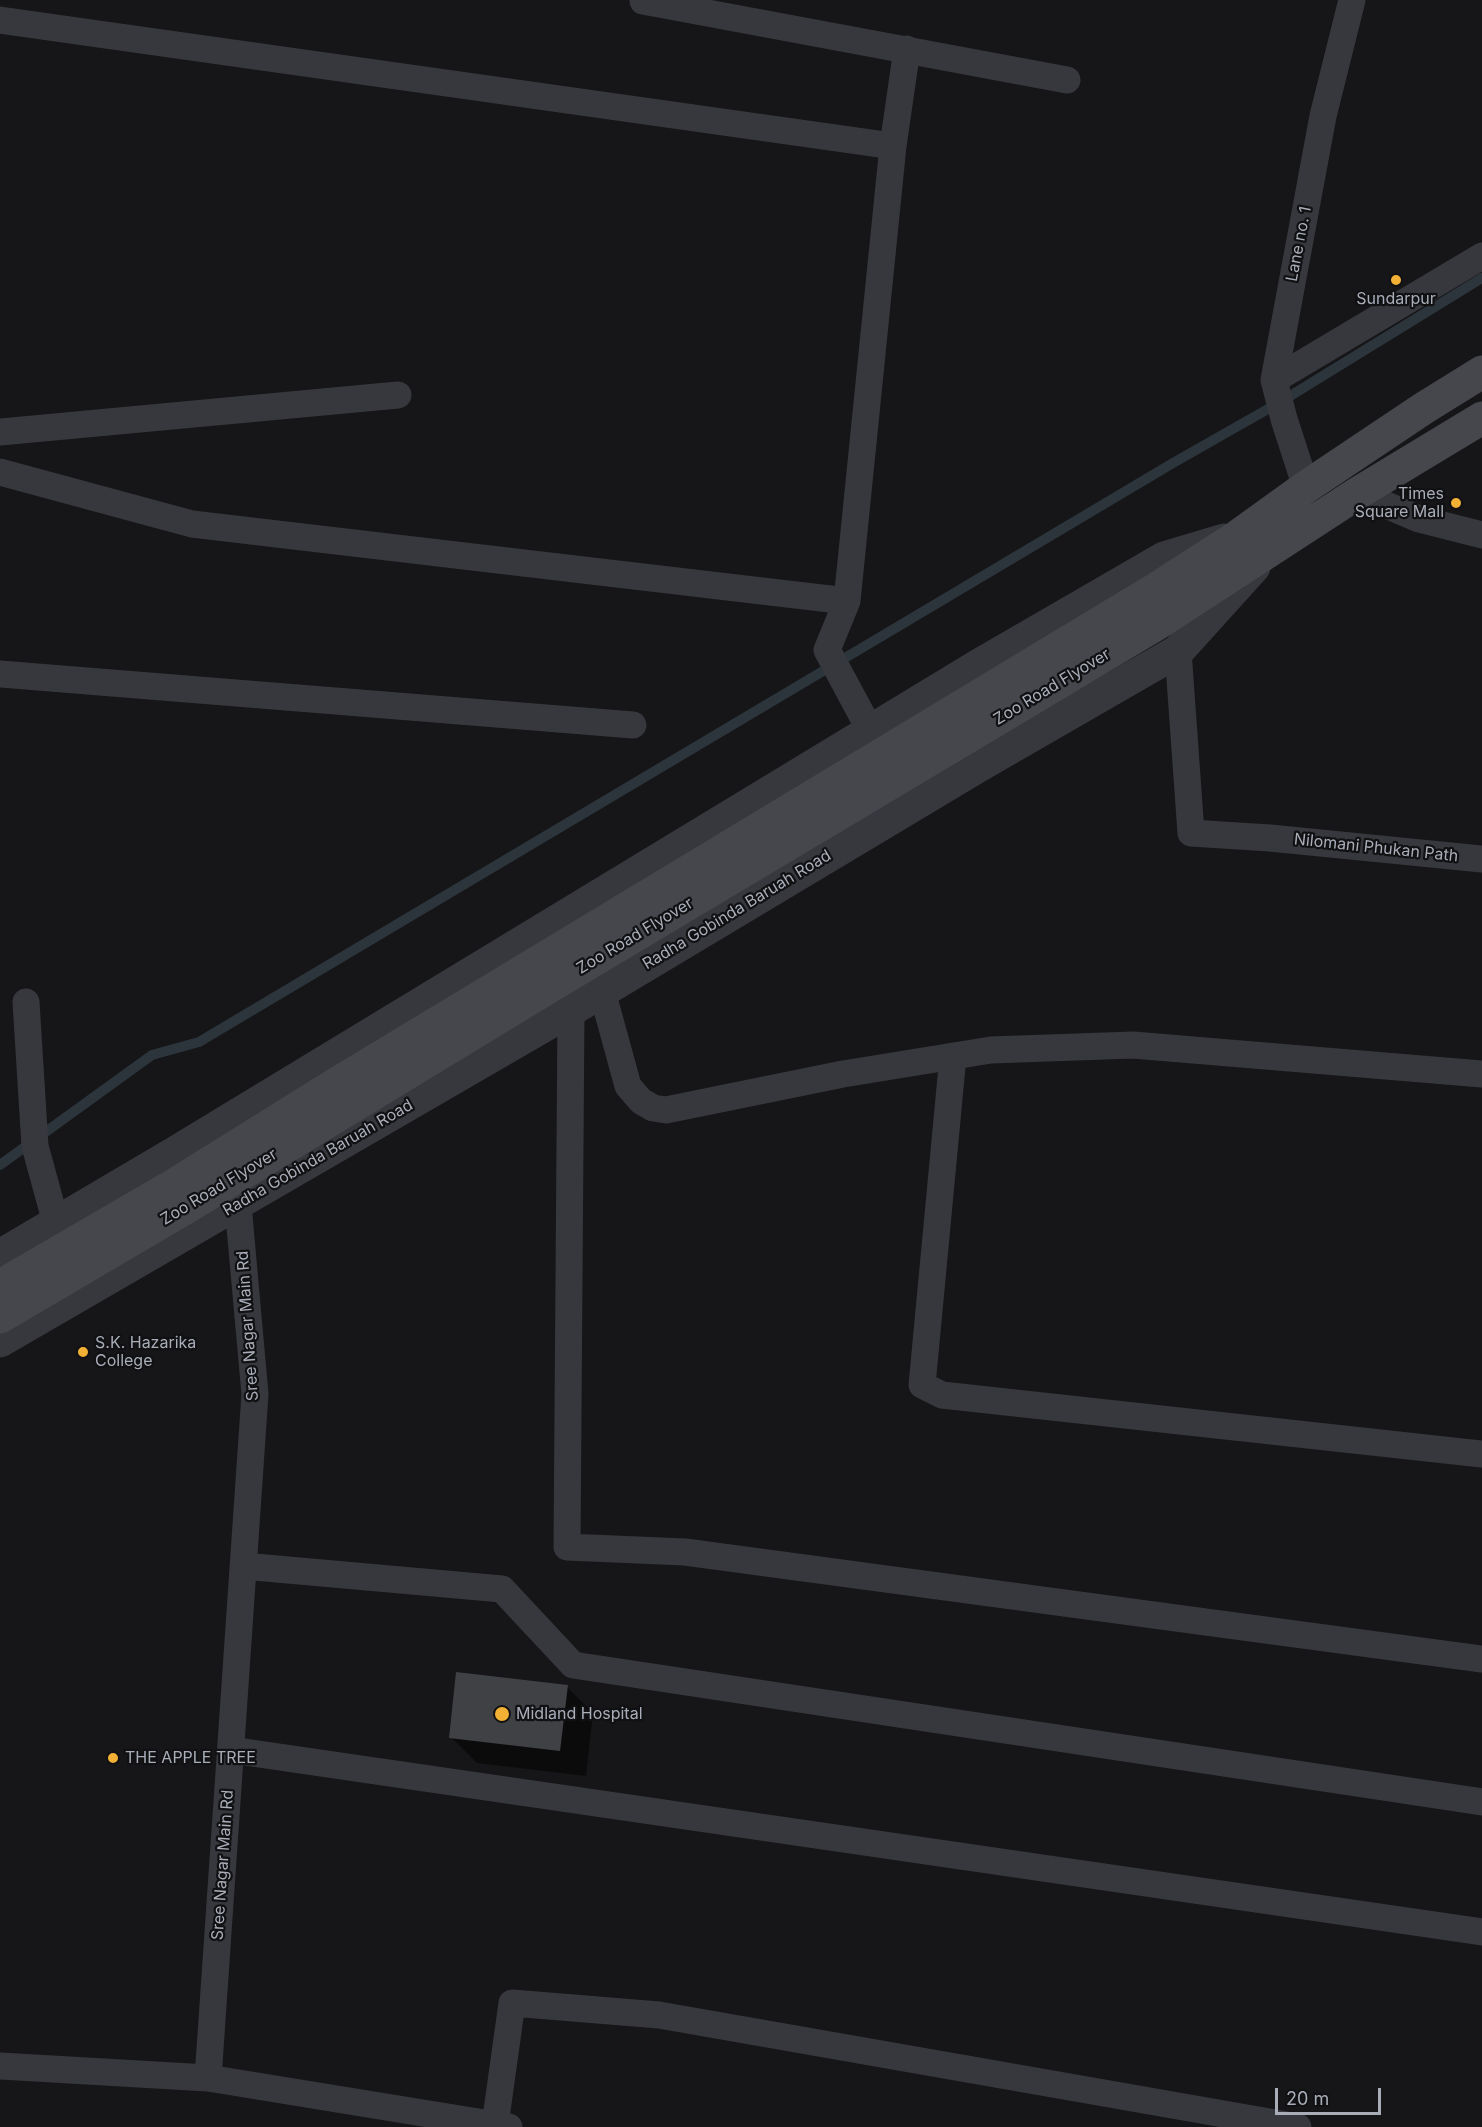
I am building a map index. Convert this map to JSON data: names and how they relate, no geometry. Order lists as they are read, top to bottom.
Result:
{
  "streets": {
    "main road": ["Zoo Road Flyover", "Radha Gobinda Baruah Road"],
    "street": ["Lane no. 1", "Nilomani Phukan Path", "Sree Nagar Main Rd"]
  },
  "crossings": [
    ["Zoo Road Flyover", "Radha Gobinda Baruah Road"],
    ["Nilomani Phukan Path", "Radha Gobinda Baruah Road"],
    ["Radha Gobinda Baruah Road", "Sree Nagar Main Rd"]
  ],
  "places": [
    "Sundarpur",
    "Times Square Mall",
    "S.K. Hazarika College",
    "Midland Hospital",
    "THE APPLE TREE"
  ],
  "scale_bar": "20 m"
}
